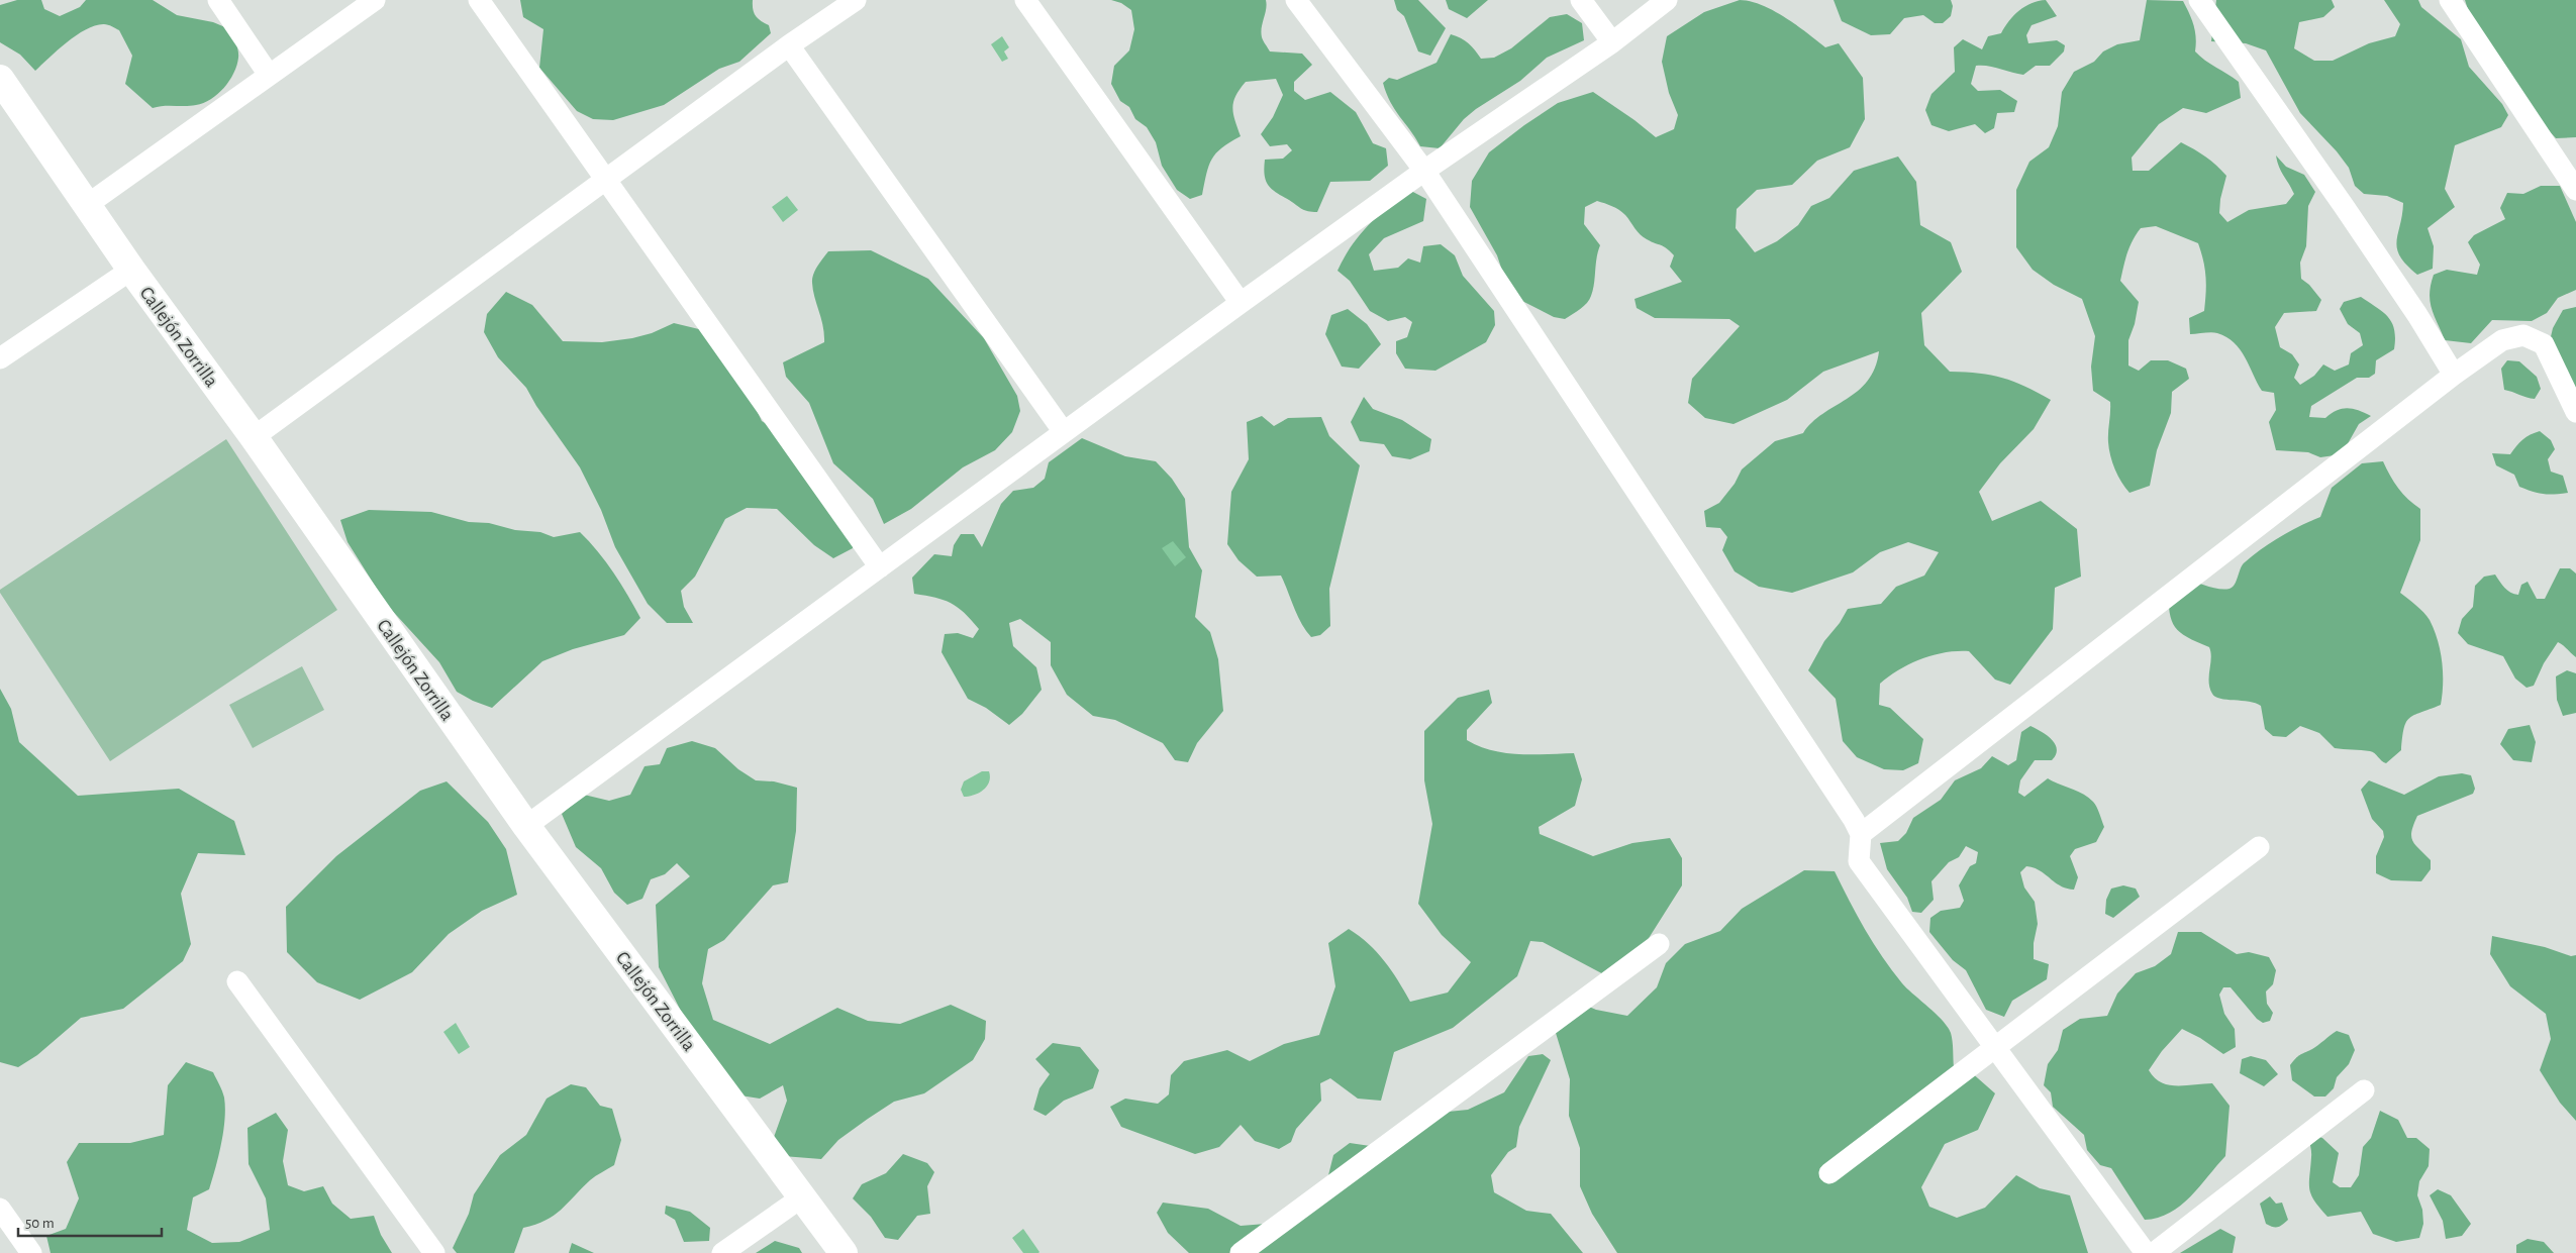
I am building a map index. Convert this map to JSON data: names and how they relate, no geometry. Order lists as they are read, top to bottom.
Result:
{
  "streets": {
    "street": ["Callejón Zorrilla"]
  },
  "scale_bar": "50 m"
}
